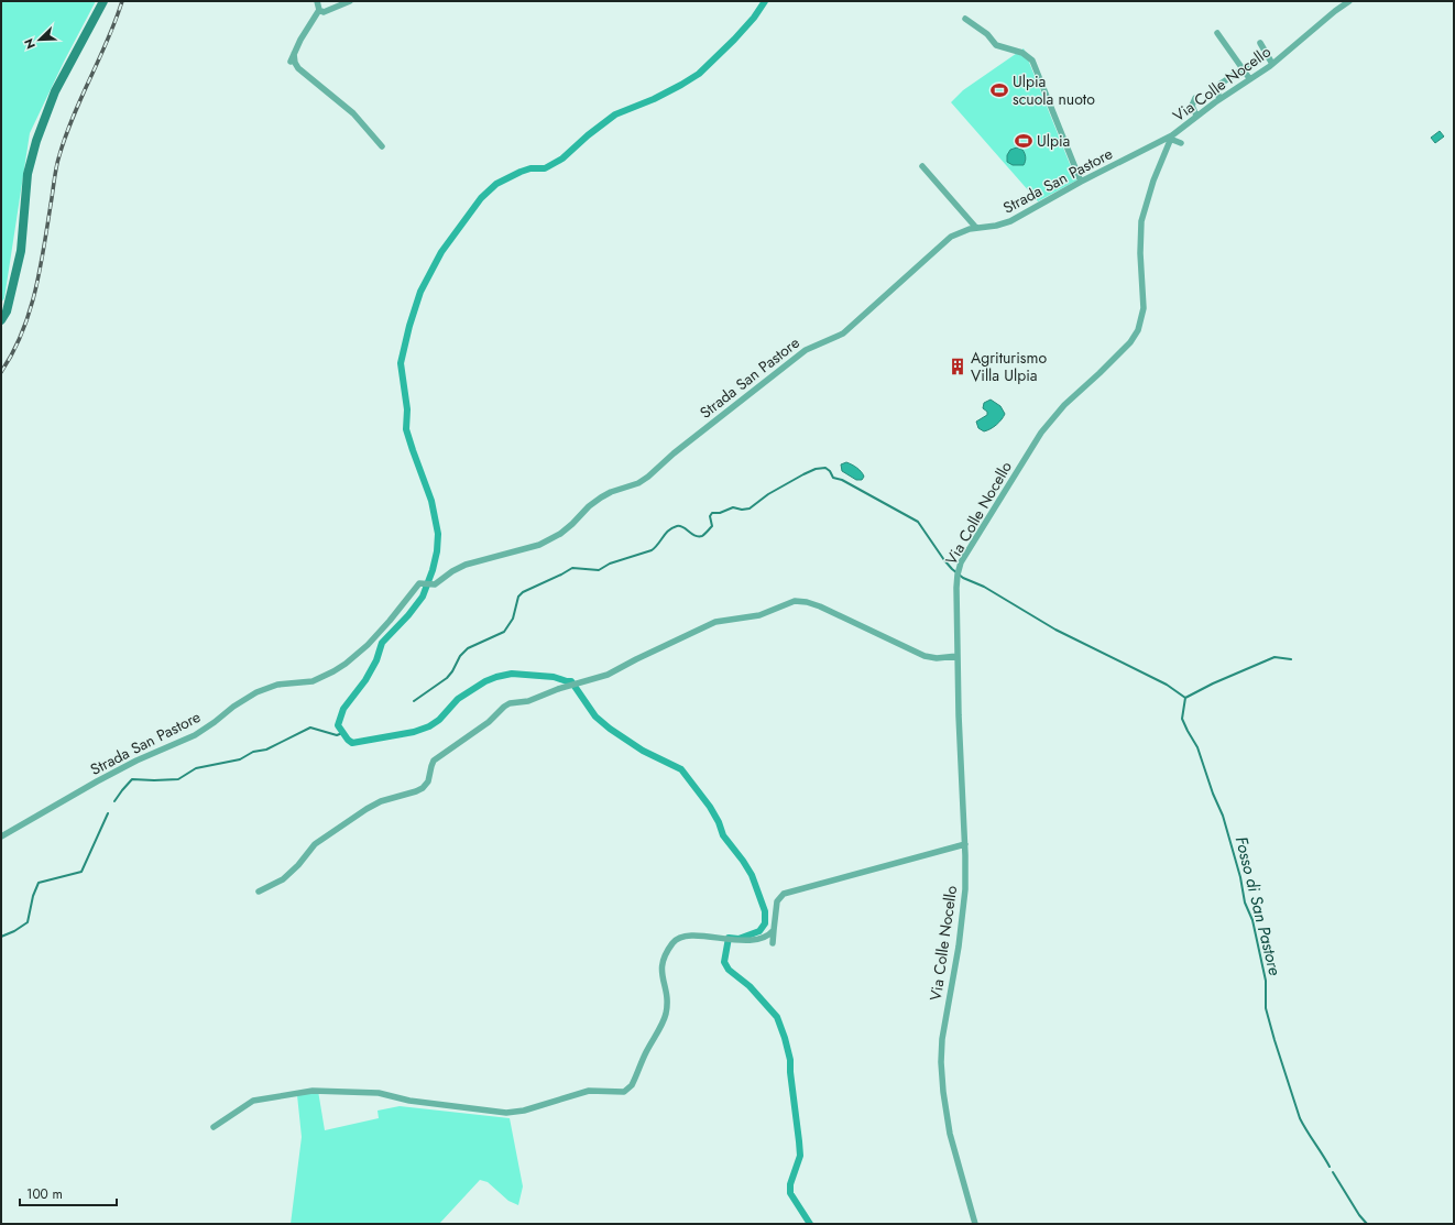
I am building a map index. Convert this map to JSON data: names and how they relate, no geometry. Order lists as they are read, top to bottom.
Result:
{
  "streets": {
    "street": ["Via Colle Nocello", "Strada San Pastore"]
  },
  "crossings": [
    ["Via Colle Nocello", "Strada San Pastore"]
  ],
  "water": ["Fosso di San Pastore"],
  "places": {
    "sports": ["Ulpia scuola nuoto", "Ulpia"],
    "building": ["Agriturismo Villa Ulpia"]
  },
  "scale_bar": "100 m",
  "north": "bottom left"
}
